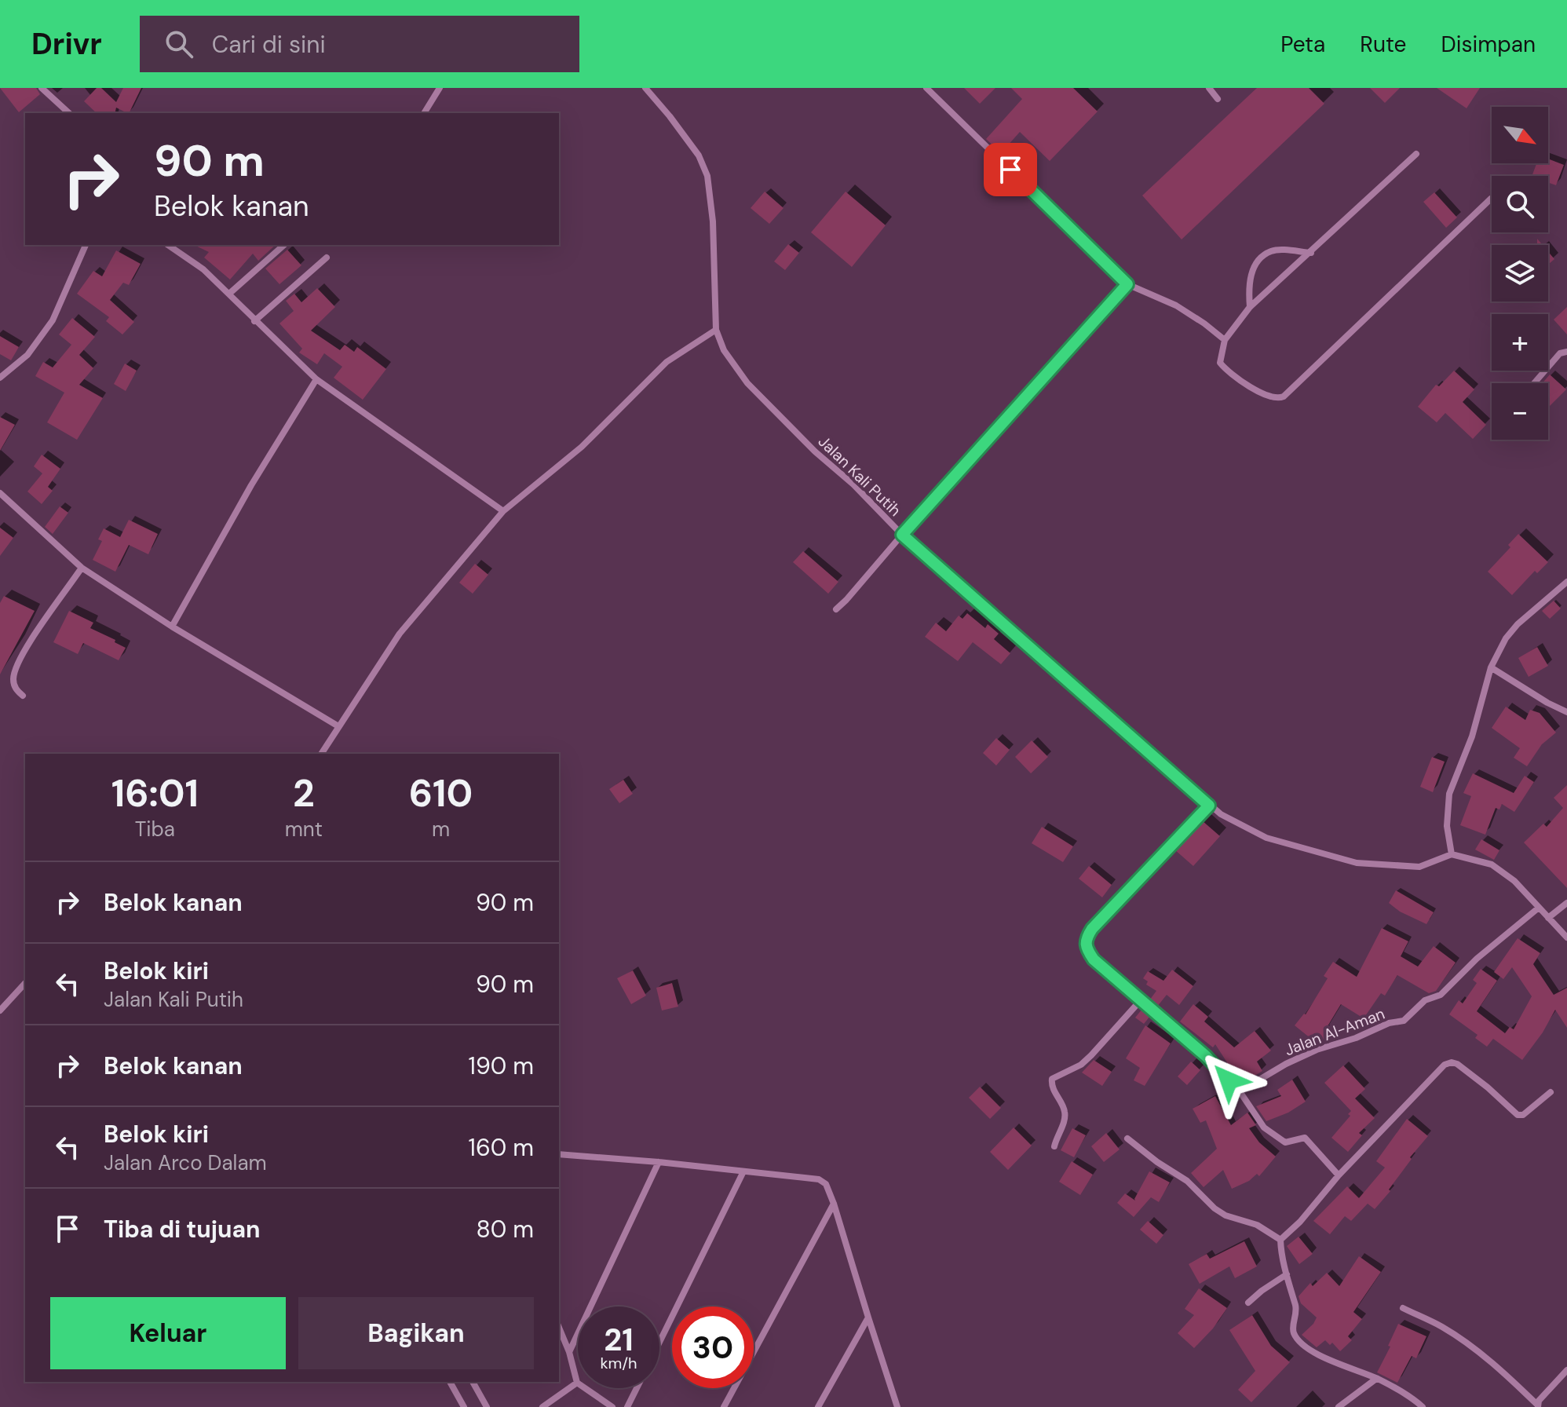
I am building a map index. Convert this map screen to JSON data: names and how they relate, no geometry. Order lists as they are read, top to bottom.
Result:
{
  "streets": {
    "street": ["Jalan Kali Putih", "Jalan Al-Aman"]
  },
  "north": "bottom right",
  "page": {
    "header": "Drivr",
    "search": "Cari di sini",
    "nav": ["Peta", "Rute", "Disimpan"],
    "map_buttons": ["+", "−"],
    "turn": ["90 m", "Belok kanan"],
    "eta": [
      "16:01",
      "Tiba",
      "2",
      "mnt",
      "610",
      "m"
    ],
    "list": [
      {
        "name": "Belok kanan",
        "value": "90 m"
      },
      {
        "name": "Belok kiri",
        "note": "Jalan Kali Putih",
        "value": "90 m"
      },
      {
        "name": "Belok kanan",
        "value": "190 m"
      },
      {
        "name": "Belok kiri",
        "note": "Jalan Arco Dalam",
        "value": "160 m"
      },
      {
        "name": "Tiba di tujuan",
        "value": "80 m"
      }
    ],
    "buttons": ["Keluar", "Bagikan"],
    "speed": "21 km/h",
    "limit": "30"
  }
}
